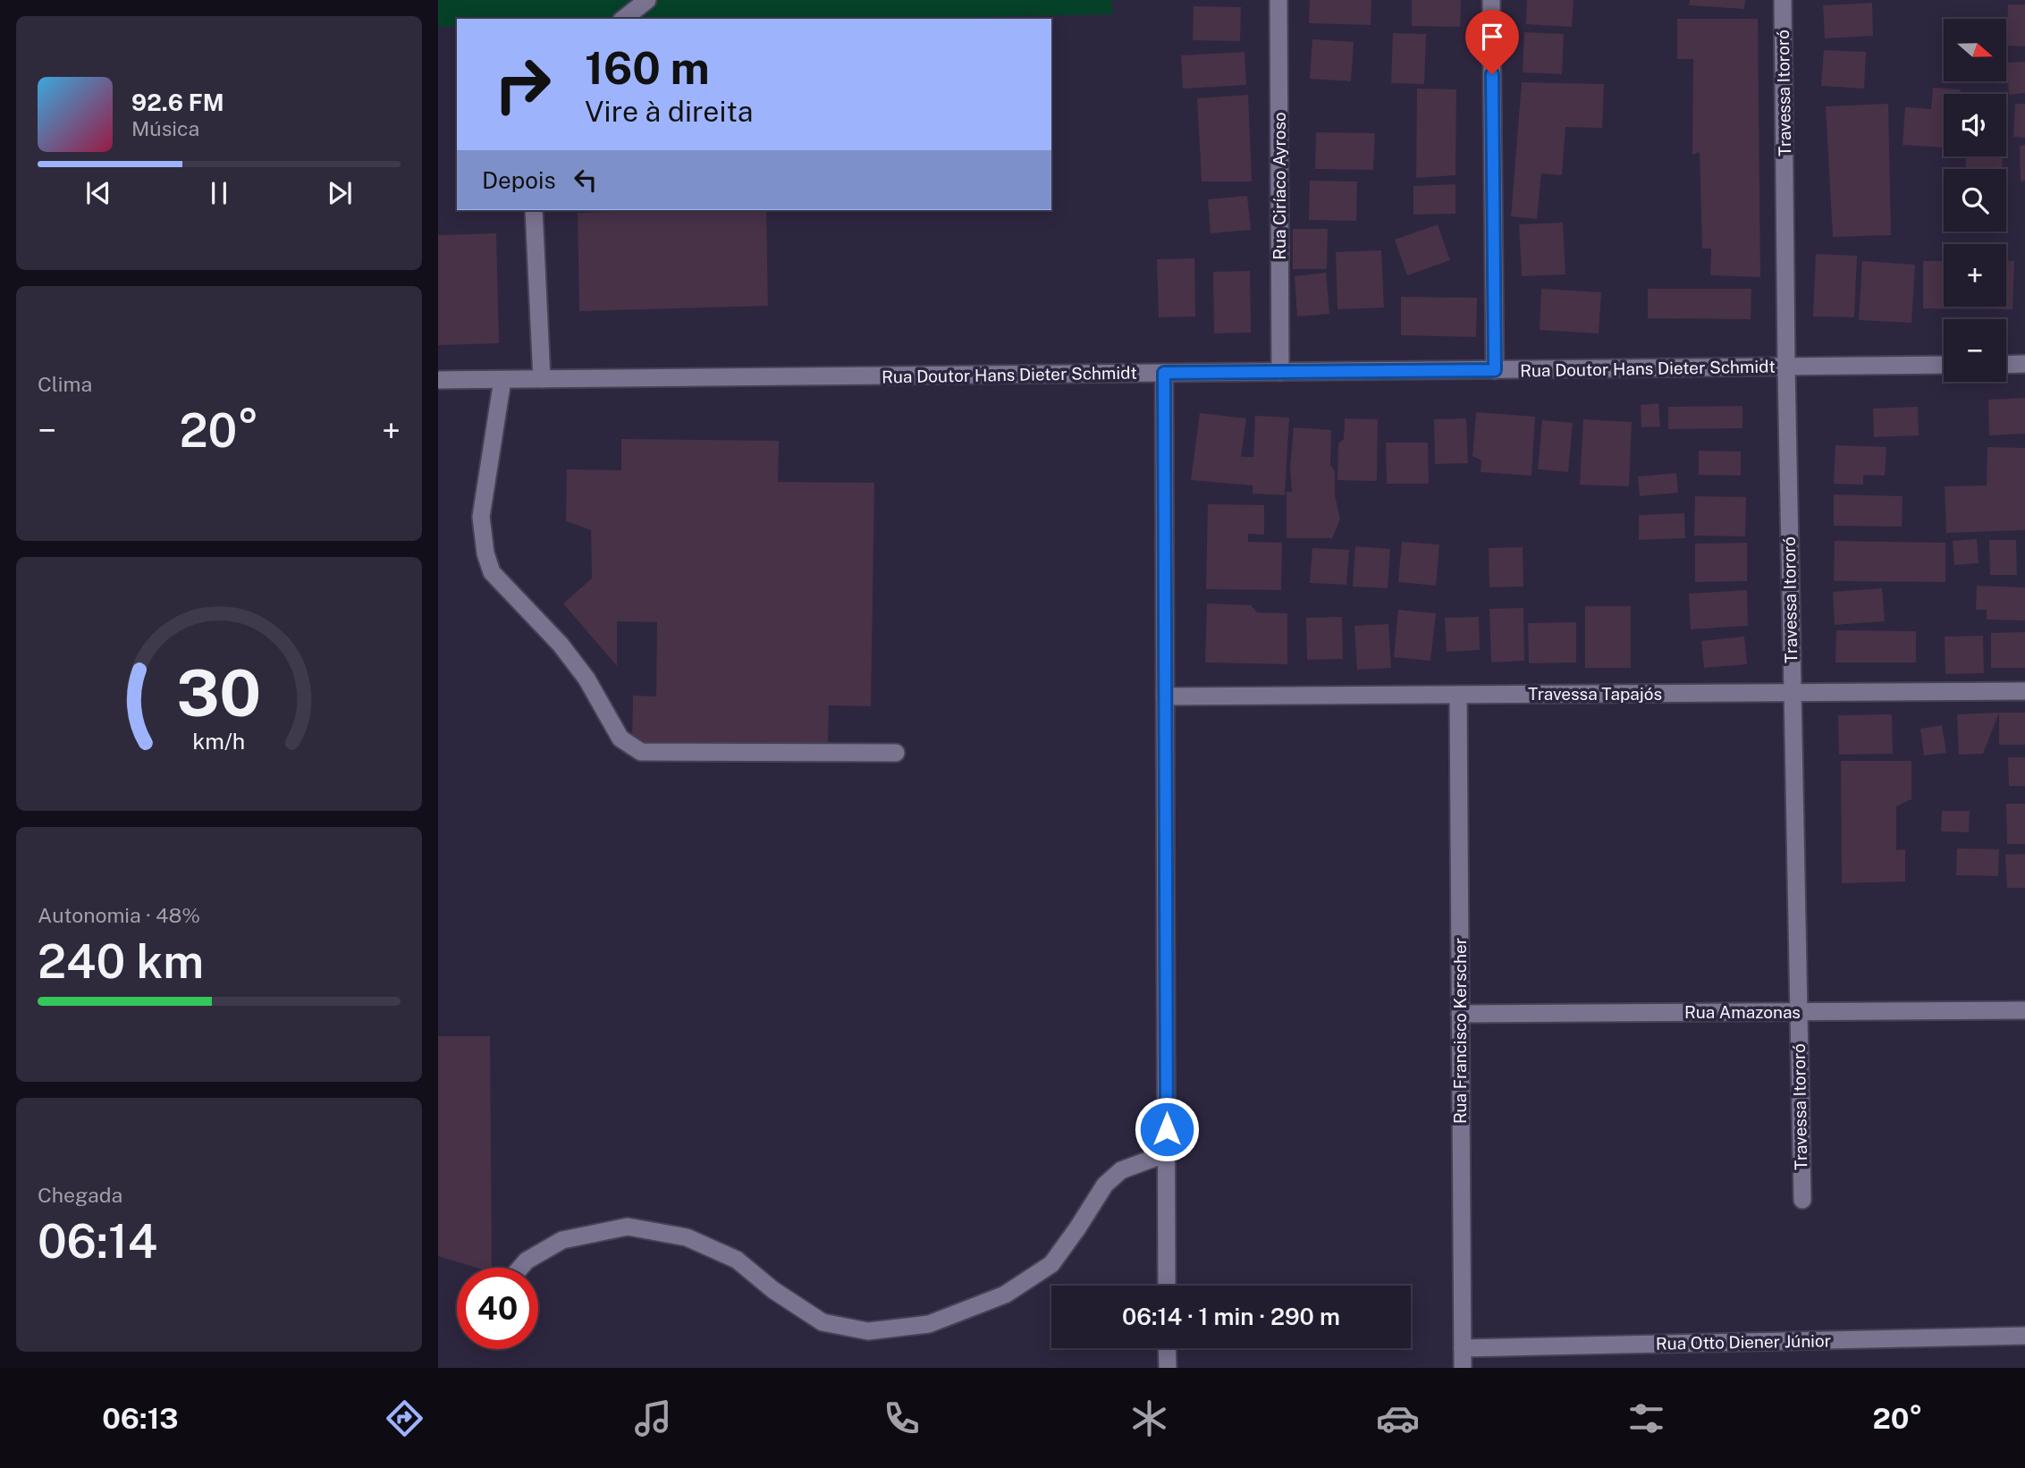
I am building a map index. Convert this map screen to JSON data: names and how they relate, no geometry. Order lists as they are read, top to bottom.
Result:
{
  "streets": {
    "street": [
      "Travessa Itororó",
      "Rua Ciríaco Ayroso",
      "Rua Doutor Hans Dieter Schmidt",
      "Travessa Tapajós",
      "Rua Amazonas",
      "Rua Francisco Kerscher",
      "Rua Otto Diener Júnior"
    ]
  },
  "crossings": [
    ["Travessa Itororó", "Rua Doutor Hans Dieter Schmidt"],
    ["Travessa Itororó", "Travessa Tapajós"],
    ["Travessa Itororó", "Rua Amazonas"],
    ["Rua Ciríaco Ayroso", "Rua Doutor Hans Dieter Schmidt"],
    ["Travessa Tapajós", "Rua Francisco Kerscher"],
    ["Rua Amazonas", "Rua Francisco Kerscher"],
    ["Rua Francisco Kerscher", "Rua Otto Diener Júnior"]
  ],
  "north": "right",
  "page": {
    "map_buttons": ["+", "−"],
    "turn": ["160 m", "Vire à direita"],
    "song": ["92.6 FM", "Música"],
    "then": "Depois",
    "tile": [
      "Clima",
      ["Autonomia · 48%", "240 km"],
      ["Chegada", "06:14"]
    ],
    "heat": ["−", "20°", "+"],
    "limit": "40",
    "trip": "06:14 · 1 min · 290 m",
    "tabs": ["06:13", "20°"],
    "gauge": ["30", "km/h"]
  }
}
